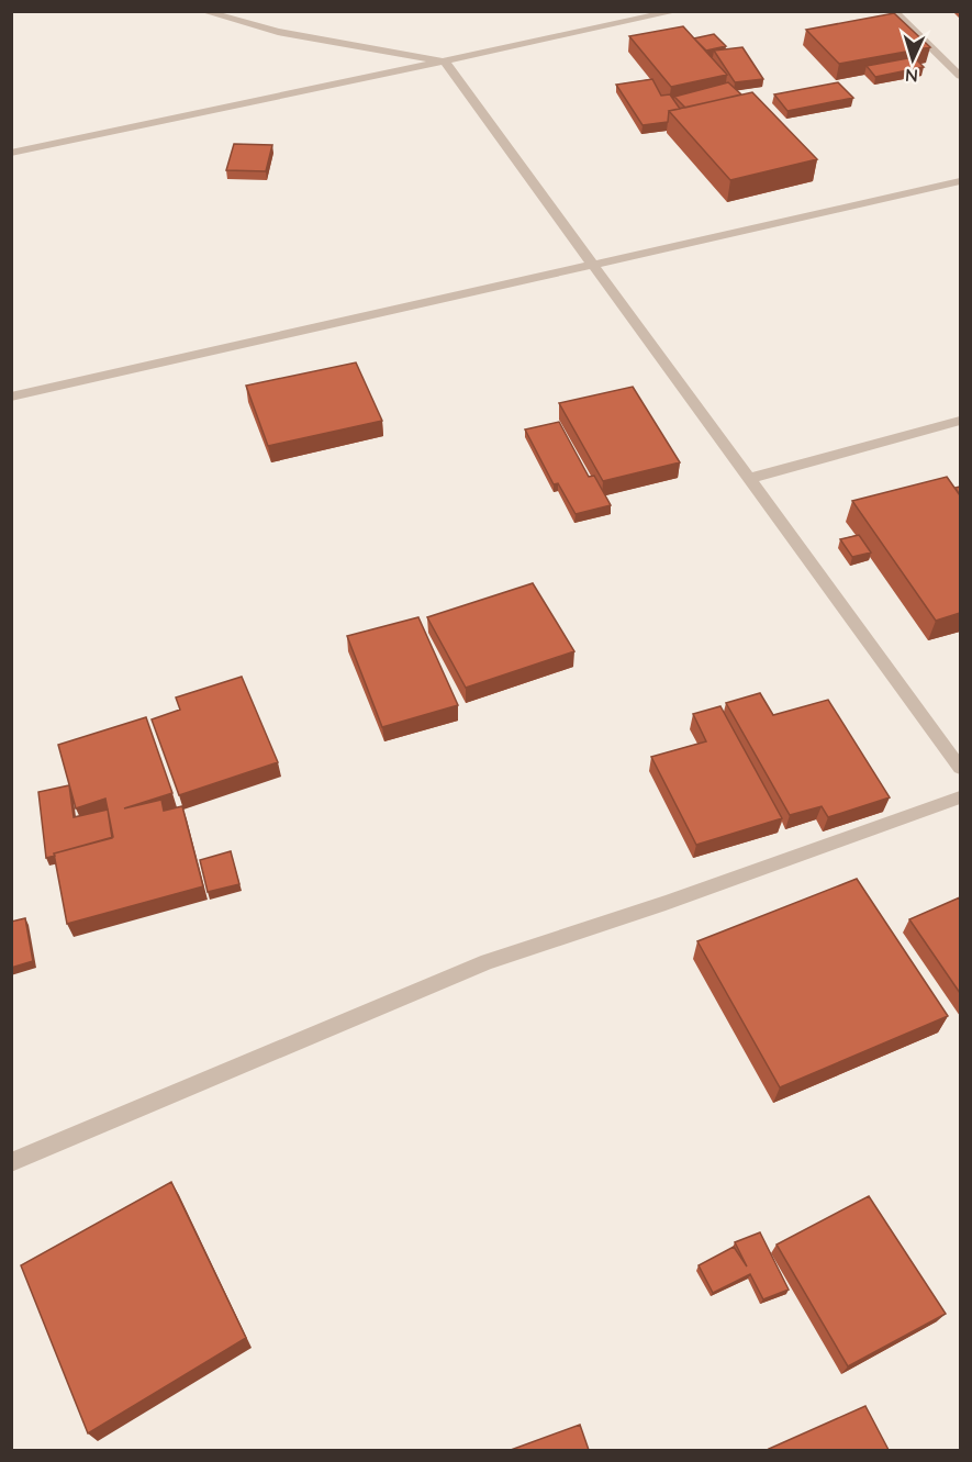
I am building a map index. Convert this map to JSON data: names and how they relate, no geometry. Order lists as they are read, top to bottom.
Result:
{
  "north": "bottom"
}
